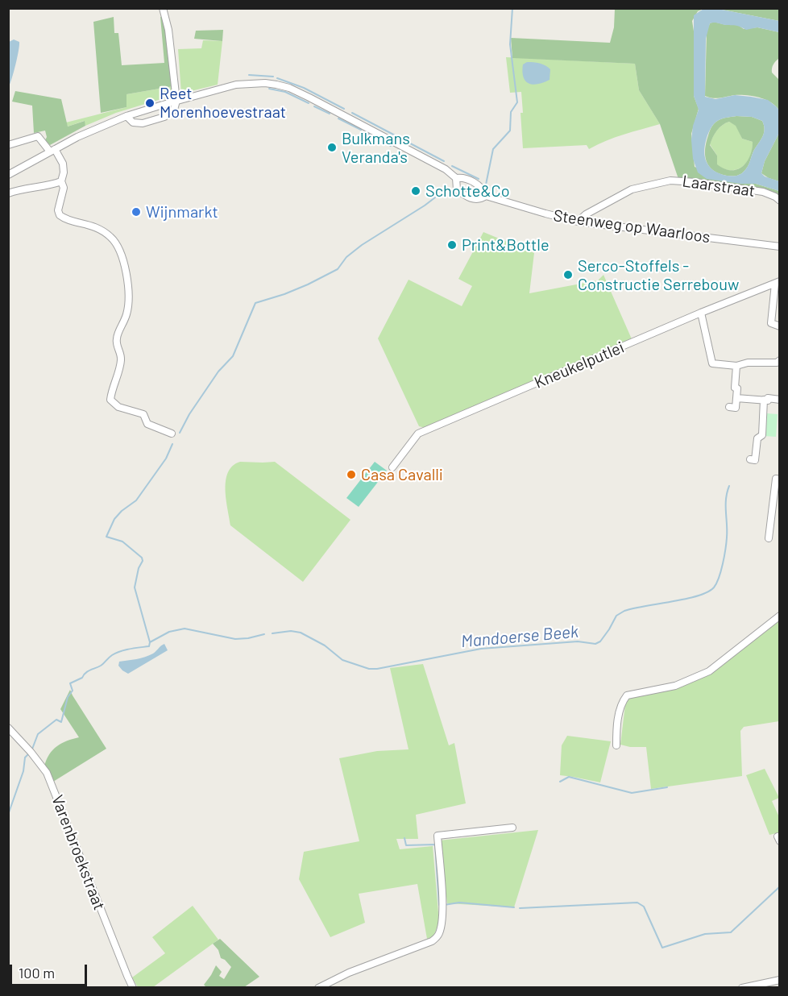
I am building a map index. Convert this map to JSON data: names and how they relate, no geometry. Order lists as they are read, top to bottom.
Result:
{
  "streets": {
    "street": [
      "Laarstraat",
      "Steenweg op Waarloos",
      "Kneukelputlei",
      "Varenbroekstraat"
    ]
  },
  "crossings": [
    ["Laarstraat", "Steenweg op Waarloos"]
  ],
  "water": ["Mandoerse Beek"],
  "places": [
    "Reet Morenhoevestraat",
    "Bulkmans Veranda's",
    "Schotte&Co",
    "Wijnmarkt",
    "Print&Bottle",
    "Serco-Stoffels - Constructie Serrebouw",
    "Casa Cavalli"
  ],
  "scale_bar": "100 m"
}
